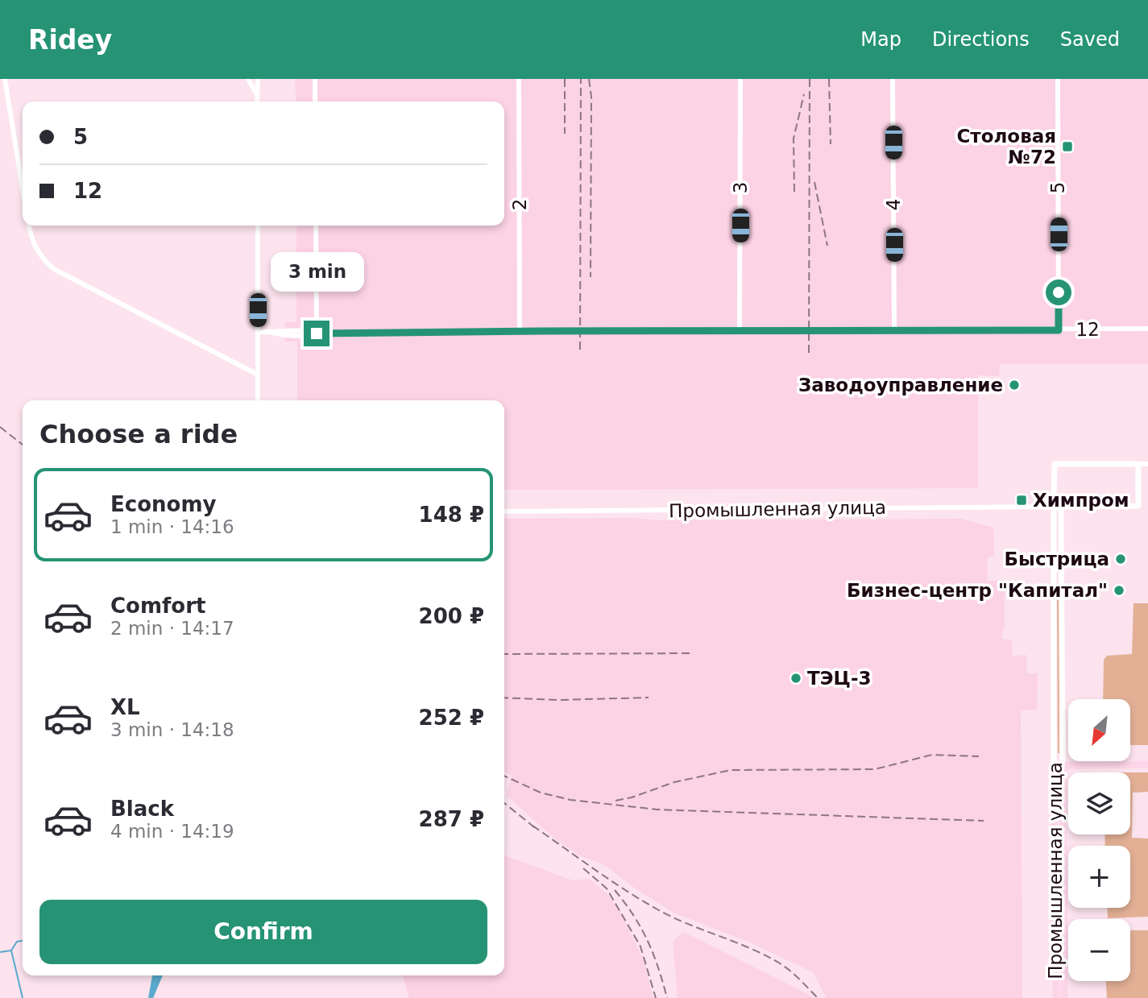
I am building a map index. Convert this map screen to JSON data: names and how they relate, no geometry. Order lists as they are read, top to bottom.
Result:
{
  "streets": {
    "main road": ["Промышленная улица"],
    "street": [
      "3",
      "5",
      "2",
      "4",
      "12"
    ]
  },
  "crossings": [
    ["3", "12"],
    ["5", "12"],
    ["2", "12"],
    ["4", "12"]
  ],
  "places": {
    "transit": ["Столовая №72", "Химпром"],
    "other": [
      "Заводоуправление",
      "Быстрица",
      "Бизнес-центр \"Капитал\"",
      "ТЭЦ-3"
    ]
  },
  "north": "bottom left",
  "page": {
    "header": "Ridey",
    "nav": ["Map", "Directions", "Saved"],
    "banner": ["5", "12"],
    "bubble": "3 min",
    "heading": "Choose a ride",
    "list": [
      {
        "name": "Economy",
        "note": "1 min · 14:16",
        "value": "148 ₽"
      },
      {
        "name": "Comfort",
        "note": "2 min · 14:17",
        "value": "200 ₽"
      },
      {
        "name": "XL",
        "note": "3 min · 14:18",
        "value": "252 ₽"
      },
      {
        "name": "Black",
        "note": "4 min · 14:19",
        "value": "287 ₽"
      }
    ],
    "map_buttons": ["+", "−"],
    "buttons": "Confirm"
  }
}
